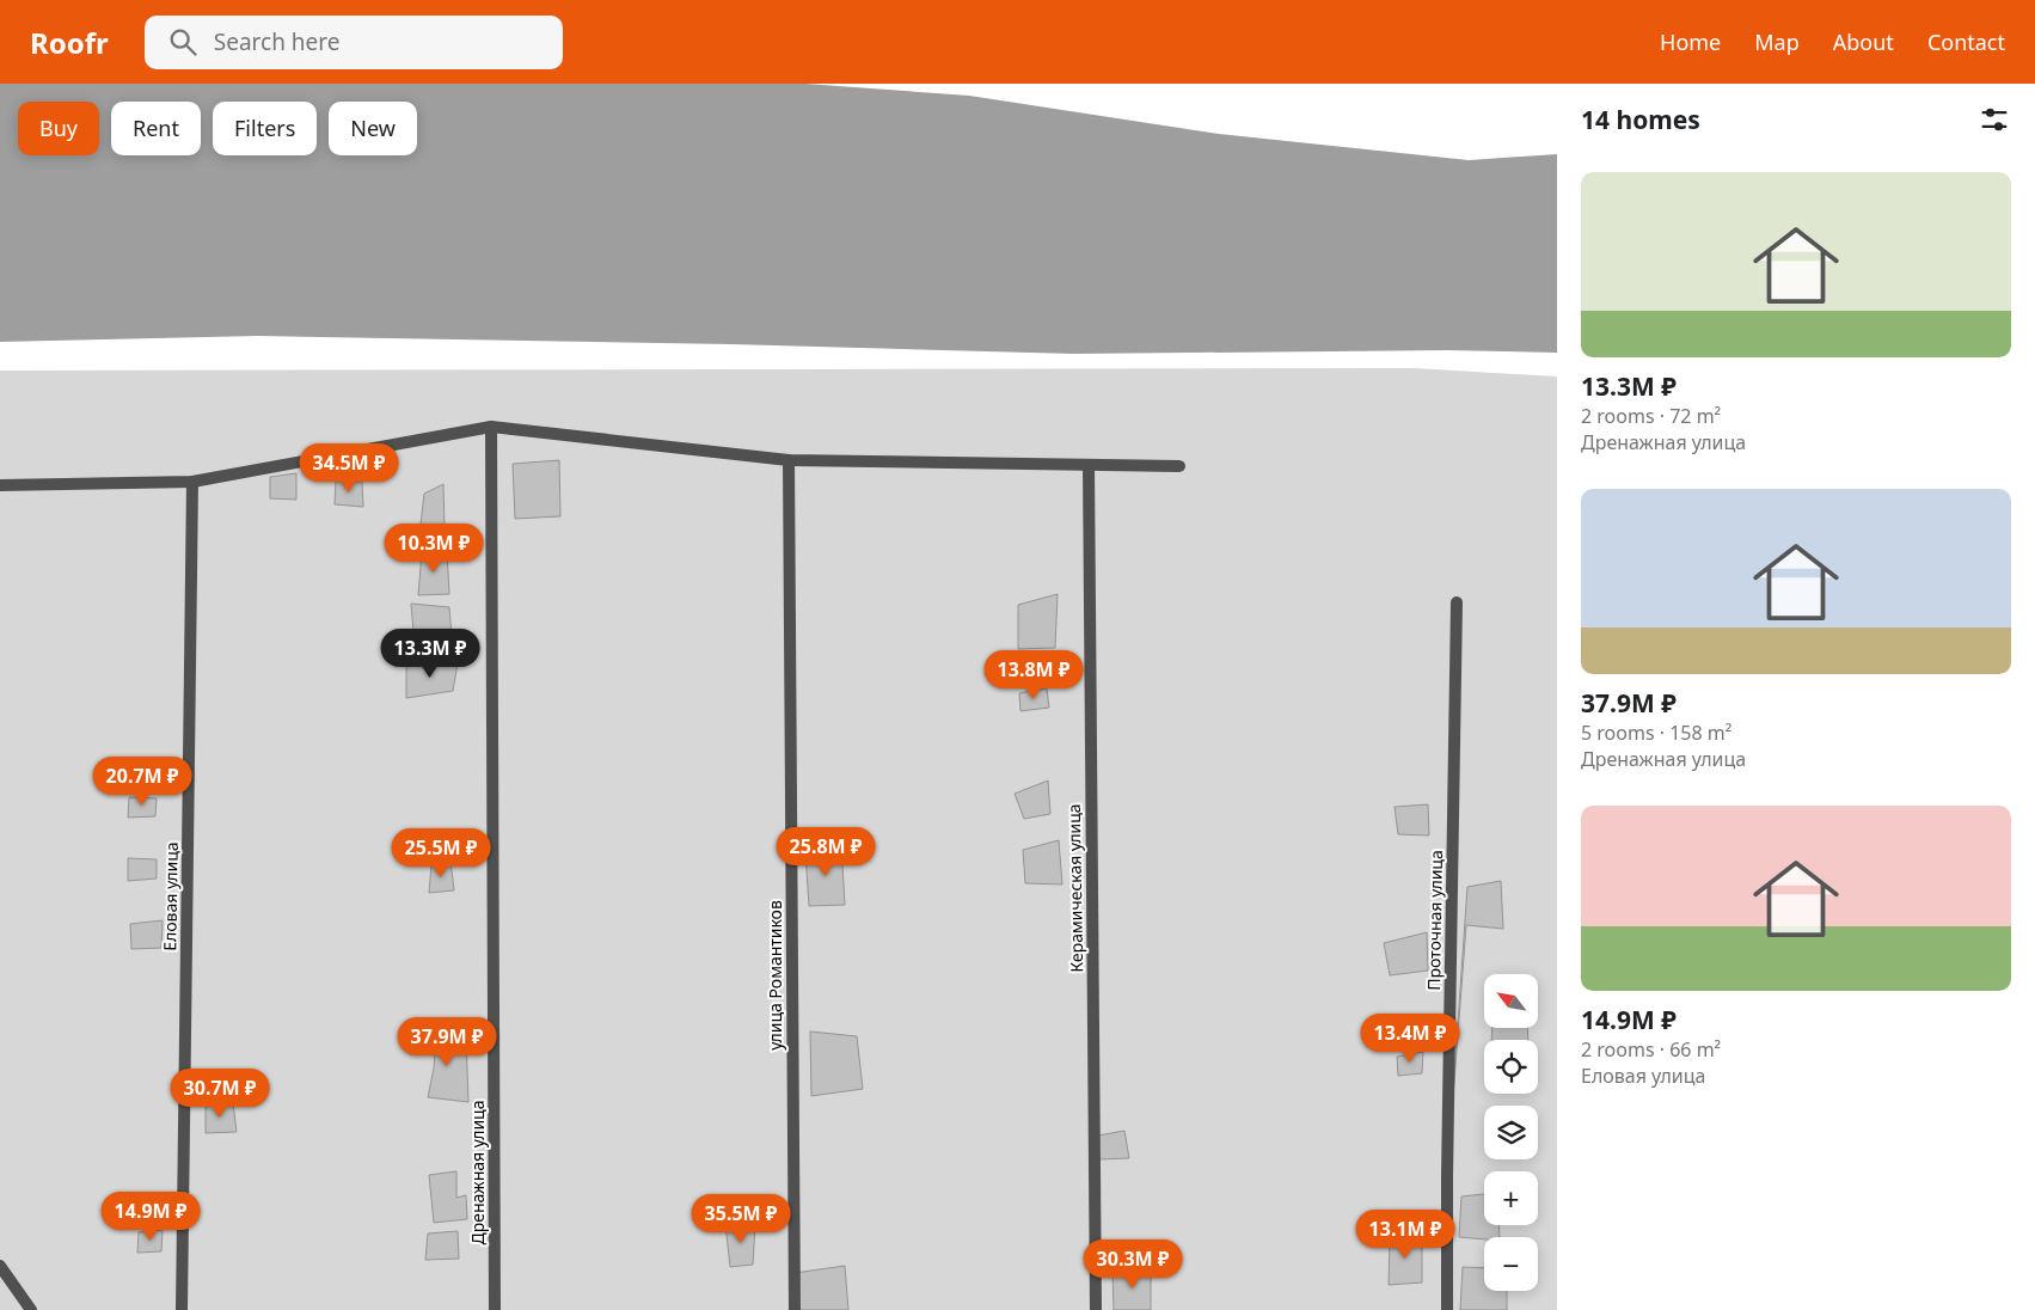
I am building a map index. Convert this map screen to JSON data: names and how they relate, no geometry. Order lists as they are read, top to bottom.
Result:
{
  "streets": {
    "street": [
      "Керамическая улица",
      "Еловая улица",
      "Проточная улица",
      "улица Романтиков",
      "Дренажная улица"
    ]
  },
  "north": "top left",
  "page": {
    "header": "Roofr",
    "search": "Search here",
    "nav": [
      "Home",
      "Map",
      "About",
      "Contact"
    ],
    "heading": "14 homes",
    "chip": [
      "Buy",
      "Rent",
      "Filters",
      "New"
    ],
    "list": [
      {
        "name": "13.3M ₽",
        "note": "2 rooms · 72 m² · Дренажная улица"
      },
      {
        "name": "37.9M ₽",
        "note": "5 rooms · 158 m² · Дренажная улица"
      },
      {
        "name": "14.9M ₽",
        "note": "2 rooms · 66 m² · Еловая улица"
      }
    ],
    "price": [
      "34.5M ₽",
      "10.3M ₽",
      "13.3M ₽",
      "13.8M ₽",
      "20.7M ₽",
      "25.8M ₽",
      "25.5M ₽",
      "13.4M ₽",
      "37.9M ₽",
      "30.7M ₽",
      "14.9M ₽",
      "35.5M ₽",
      "13.1M ₽",
      "30.3M ₽"
    ],
    "map_buttons": ["+", "−"]
  }
}
